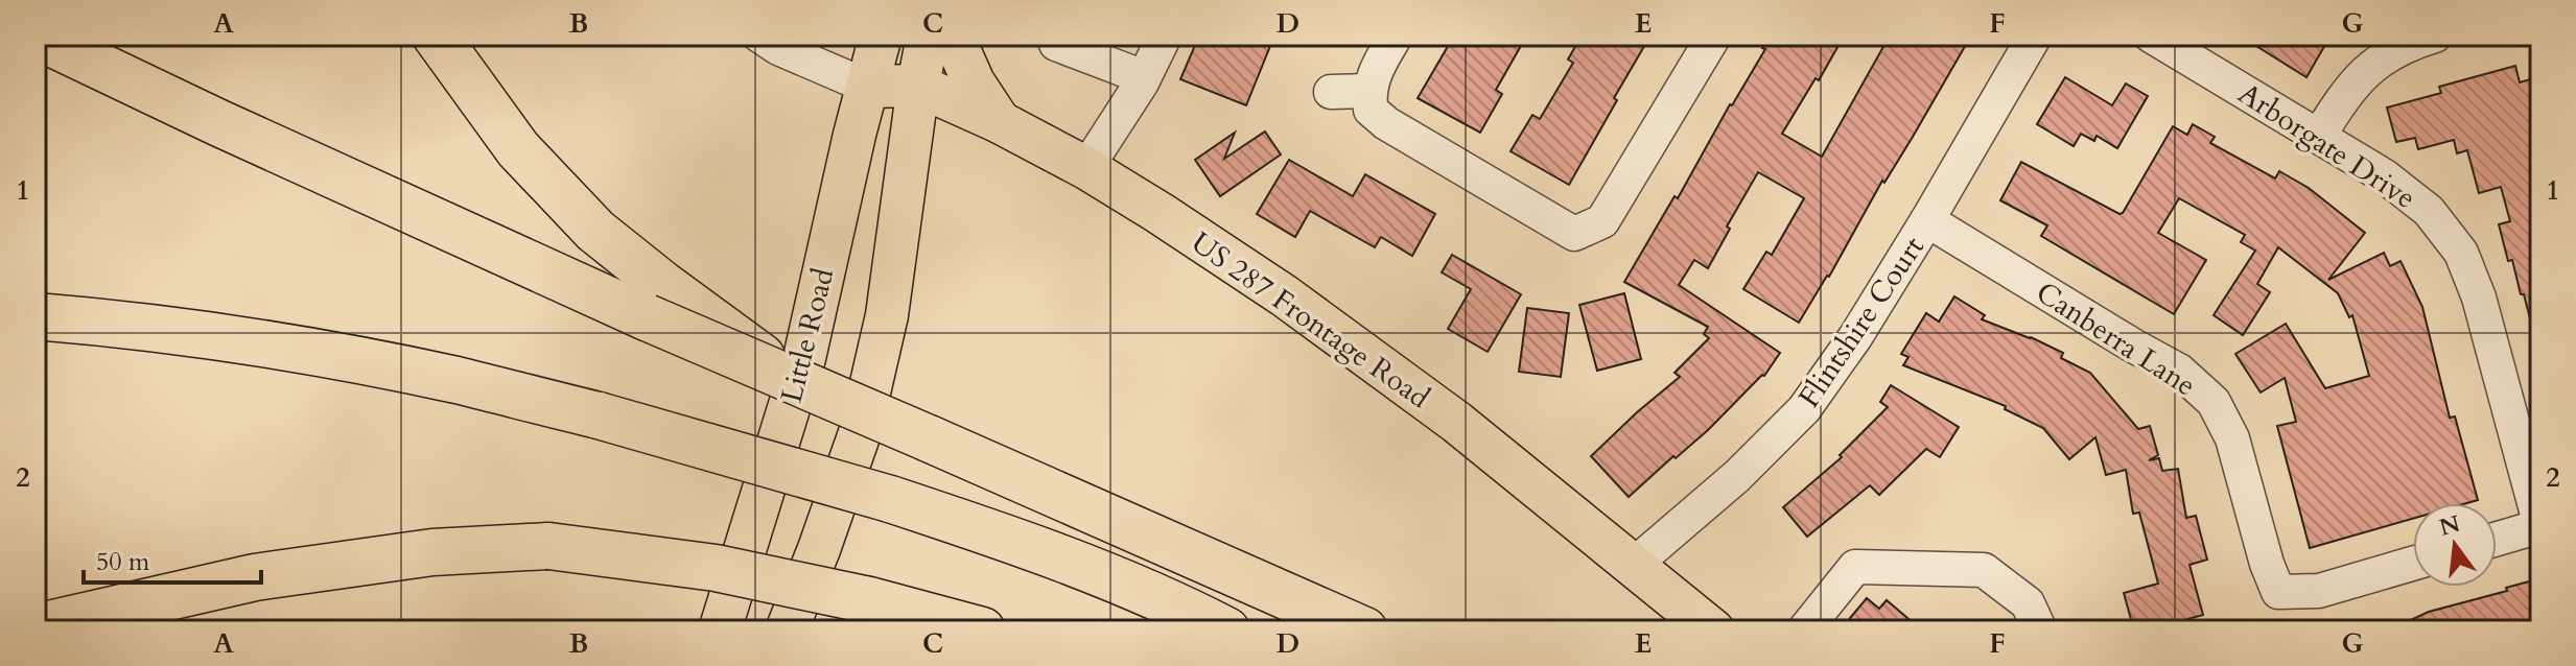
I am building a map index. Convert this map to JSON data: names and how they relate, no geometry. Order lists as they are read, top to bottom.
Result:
{
  "streets": {
    "main road": ["US 287 Frontage Road", "Little Road"],
    "street": ["Arborgate Drive", "Flintshire Court", "Canberra Lane"]
  },
  "crossings": [
    ["US 287 Frontage Road", "Flintshire Court"],
    ["US 287 Frontage Road", "Little Road"],
    ["Flintshire Court", "Canberra Lane"]
  ],
  "scale_bar": "50 m",
  "north": "top",
  "grid": {
    "columns": [
      "A",
      "B",
      "C",
      "D",
      "E",
      "F",
      "G"
    ],
    "rows": ["1", "2"]
  }
}
